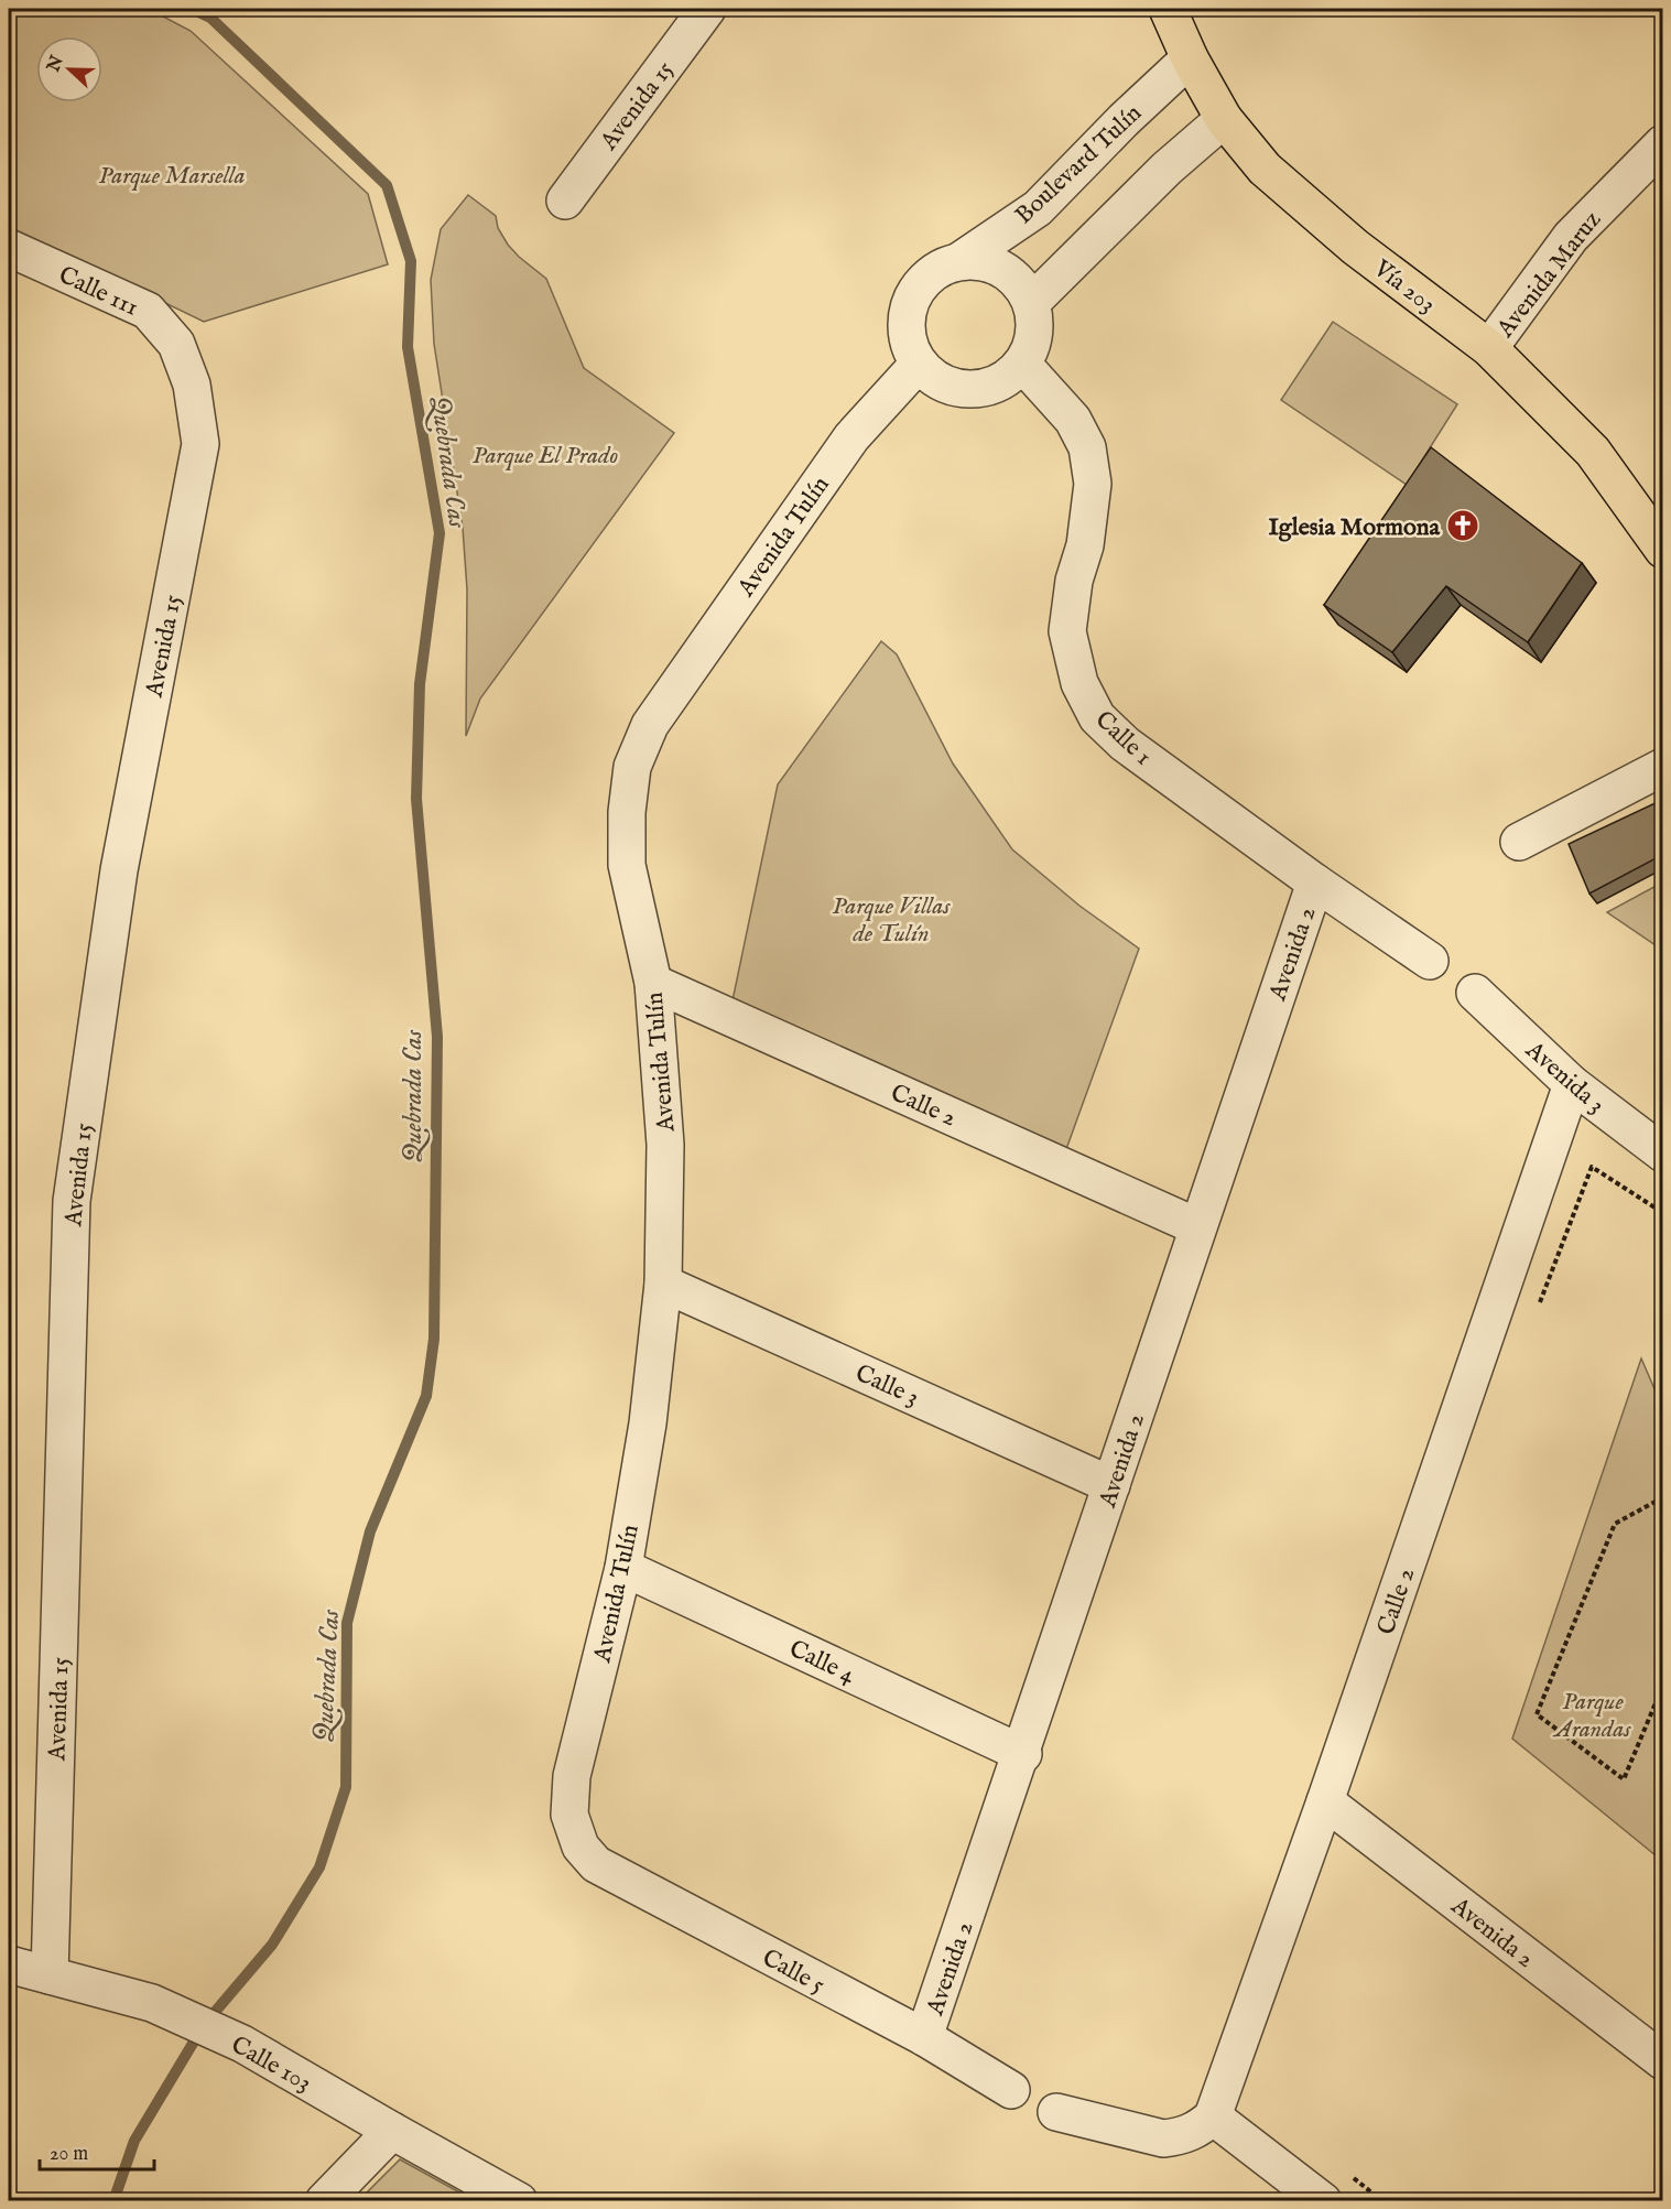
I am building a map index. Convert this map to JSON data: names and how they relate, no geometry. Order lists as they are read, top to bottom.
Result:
{
  "streets": {
    "main road": ["Vía 203"],
    "street": [
      "Avenida 15",
      "Boulevard Tulín",
      "Avenida Maruz",
      "Calle 111",
      "Avenida Tulín",
      "Calle 1",
      "Avenida 2",
      "Avenida 3",
      "Calle 2",
      "Calle 3",
      "Calle 4",
      "Calle 5",
      "Calle 103"
    ]
  },
  "crossings": [
    ["Avenida 15", "Calle 111"],
    ["Avenida 15", "Calle 103"],
    ["Boulevard Tulín", "Vía 203"],
    ["Boulevard Tulín", "Avenida Tulín"],
    ["Boulevard Tulín", "Calle 1"],
    ["Avenida Maruz", "Vía 203"],
    ["Avenida Tulín", "Calle 1"],
    ["Avenida Tulín", "Calle 2"],
    ["Avenida Tulín", "Calle 3"],
    ["Avenida Tulín", "Calle 4"],
    ["Avenida Tulín", "Calle 5"],
    ["Calle 1", "Avenida 2"],
    ["Avenida 2", "Calle 2"],
    ["Avenida 2", "Calle 3"],
    ["Avenida 2", "Calle 4"],
    ["Avenida 2", "Calle 5"],
    ["Avenida 3", "Calle 2"]
  ],
  "water": ["Quebrada Cas"],
  "parks": [
    "Parque Marsella",
    "Parque El Prado",
    "Parque Villas de Tulín",
    "Parque Arandas"
  ],
  "places": {
    "church": ["Iglesia Mormona"]
  },
  "scale_bar": "20 m",
  "north": "left"
}
